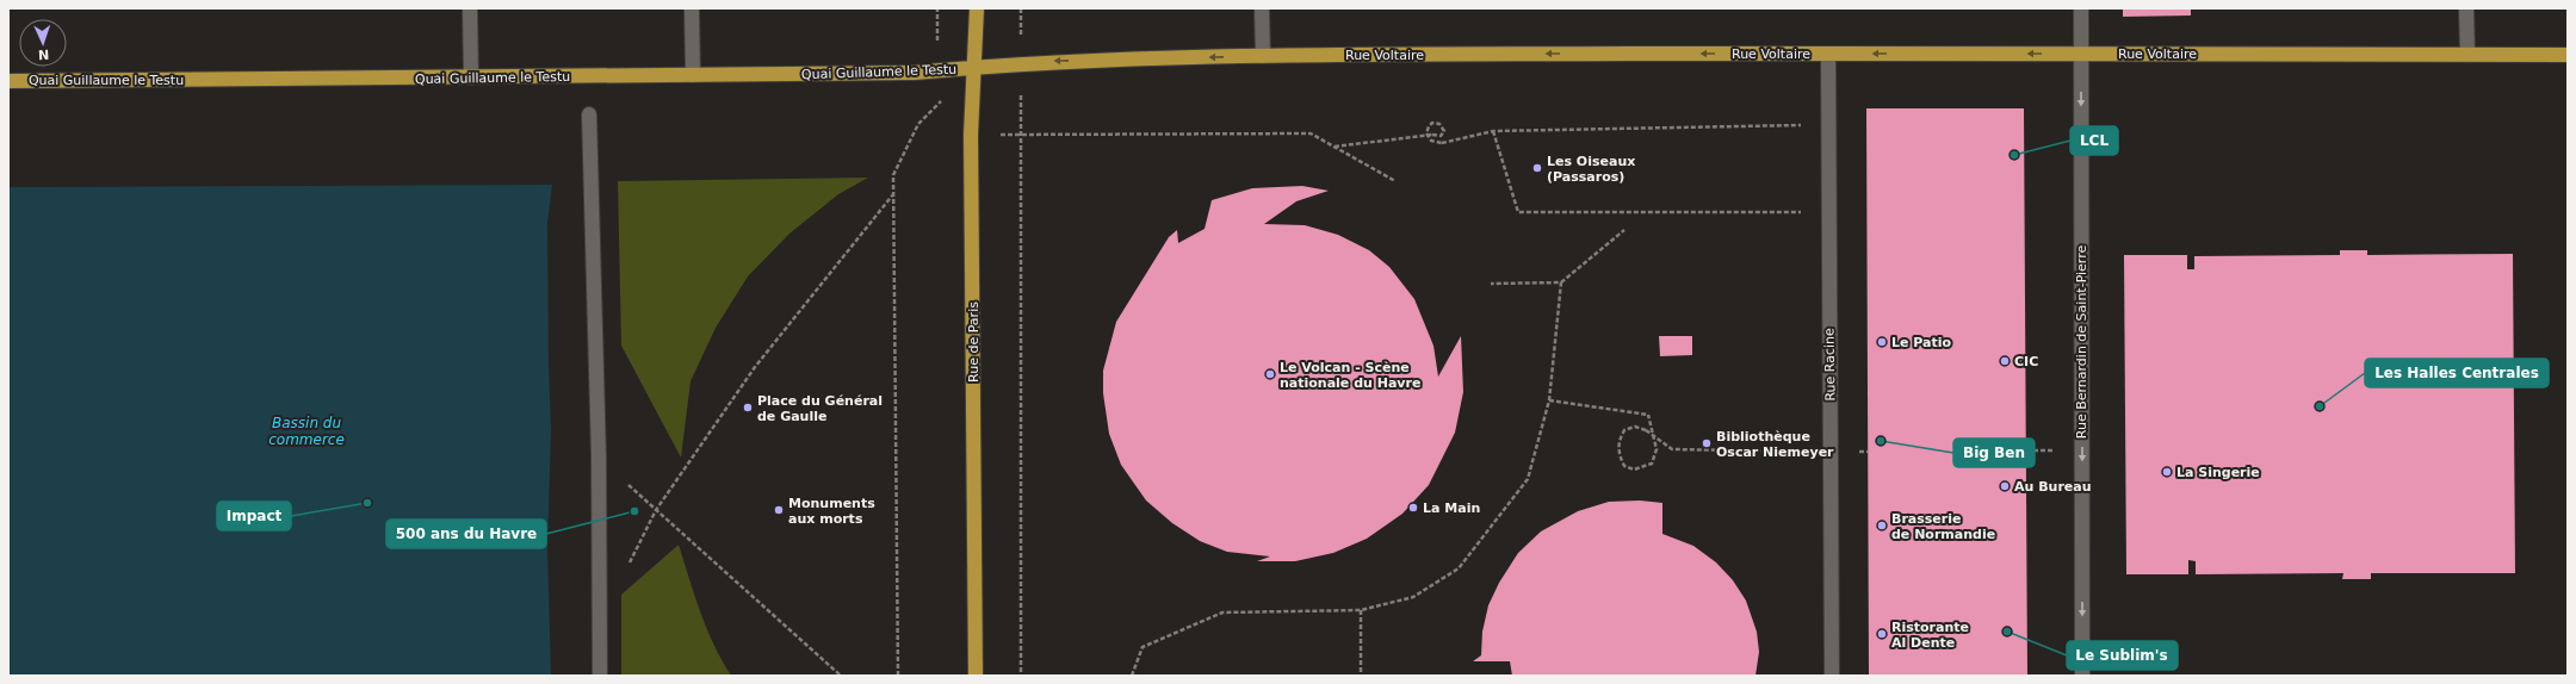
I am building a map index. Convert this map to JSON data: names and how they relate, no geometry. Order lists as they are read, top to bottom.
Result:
{
  "streets": {
    "main road": ["Rue Voltaire", "Quai Guillaume le Testu", "Rue de Paris"],
    "street": ["Rue Bernardin de Saint-Pierre", "Rue Racine"]
  },
  "crossings": [
    ["Rue Voltaire", "Quai Guillaume le Testu"],
    ["Rue Voltaire", "Rue de Paris"],
    ["Rue Voltaire", "Rue Bernardin de Saint-Pierre"],
    ["Rue Voltaire", "Rue Racine"],
    ["Quai Guillaume le Testu", "Rue de Paris"]
  ],
  "one_way": ["Rue Voltaire", "Rue Bernardin de Saint-Pierre"],
  "water": ["Bassin du commerce"],
  "places": [
    "LCL",
    "Les Oiseaux (Passaros)",
    "Le Patio",
    "CIC",
    "Le Volcan - Scène nationale du Havre",
    "Les Halles Centrales",
    "Place du Général de Gaulle",
    "Big Ben",
    "Bibliothèque Oscar Niemeyer",
    "La Singerie",
    "Au Bureau",
    "Impact",
    "La Main",
    "Monuments aux morts",
    "500 ans du Havre",
    "Brasserie de Normandie",
    "Le Sublim's",
    "Ristorante Al Dente"
  ],
  "north": "bottom"
}
